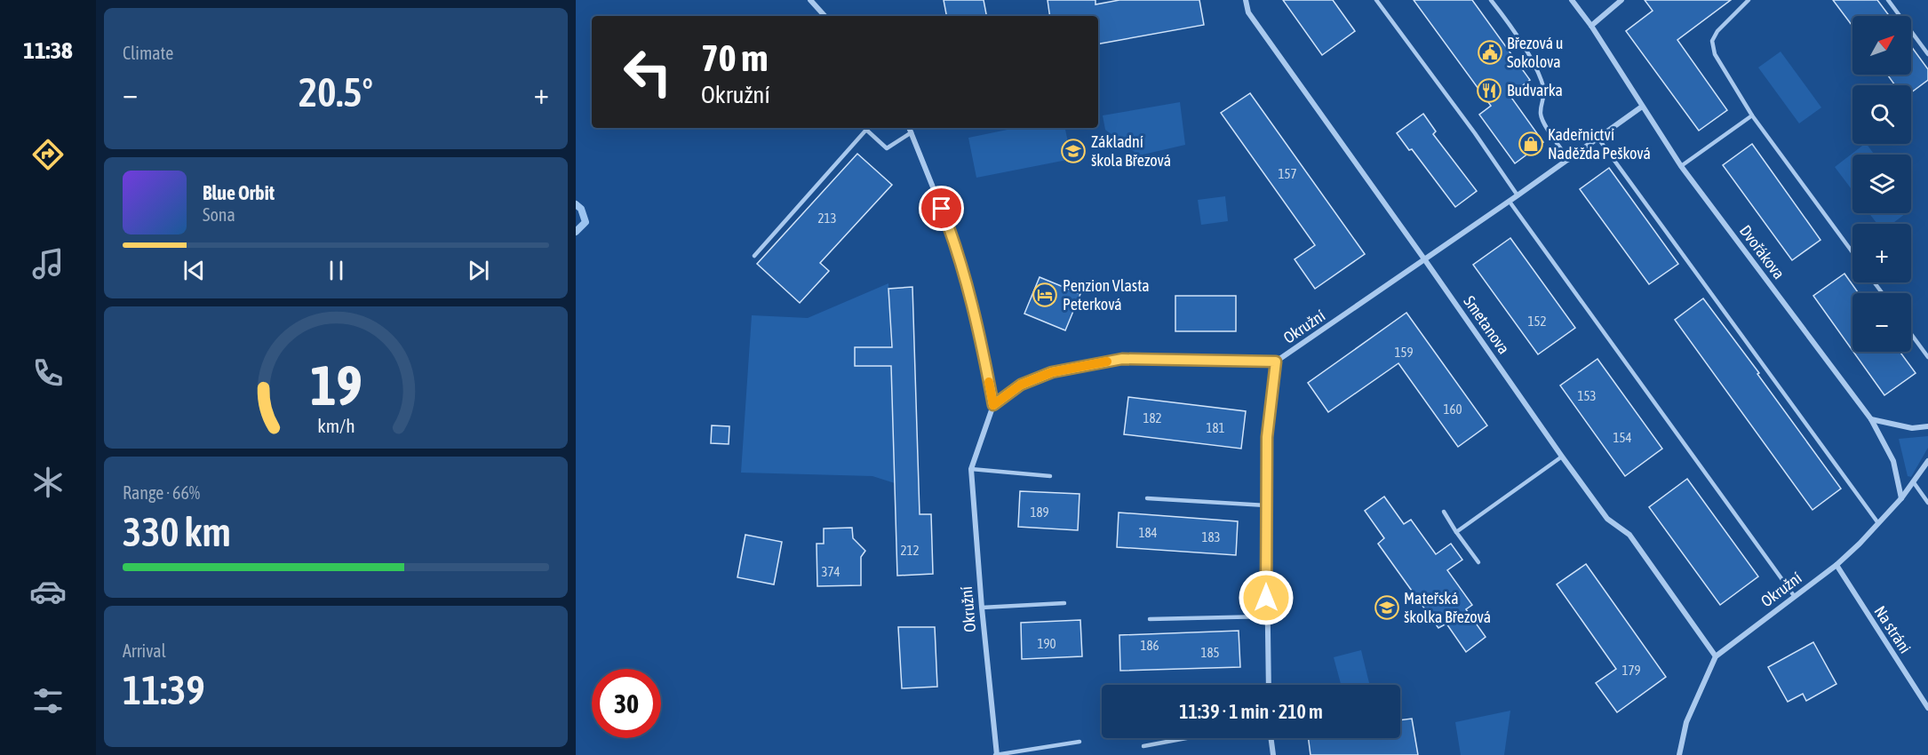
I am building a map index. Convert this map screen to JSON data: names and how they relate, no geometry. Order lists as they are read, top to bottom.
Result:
{
  "streets": {
    "street": [
      "Dvořákova",
      "Smetanova",
      "Okružní",
      "Na stráni"
    ]
  },
  "crossings": [
    ["Dvořákova", "Okružní"],
    ["Smetanova", "Okružní"],
    ["Okružní", "Na stráni"]
  ],
  "places": {
    "public building": ["Březová u Sokolova"],
    "restaurant": ["Budvarka"],
    "shop": ["Kadeřnictví Naděžda Pešková"],
    "school or university": ["Základní škola Březová", "Mateřská školka Březová"],
    "hotel": ["Penzion Vlasta Peterková"]
  },
  "house_numbers": [
    "157",
    "213",
    "152",
    "159",
    "153",
    "160",
    "182",
    "181",
    "154",
    "189",
    "184",
    "183",
    "212",
    "374",
    "190",
    "186",
    "185",
    "179"
  ],
  "north": "top right",
  "page": {
    "tabs": "11:38",
    "tile": [
      "Climate",
      ["Range · 66%", "330 km"],
      ["Arrival", "11:39"]
    ],
    "map_buttons": ["+", "−"],
    "turn": ["70 m", "Okružní"],
    "heat": ["−", "20.5°", "+"],
    "song": ["Blue Orbit", "Sona"],
    "limit": "30",
    "trip": "11:39 · 1 min · 210 m",
    "gauge": ["19", "km/h"]
  }
}
